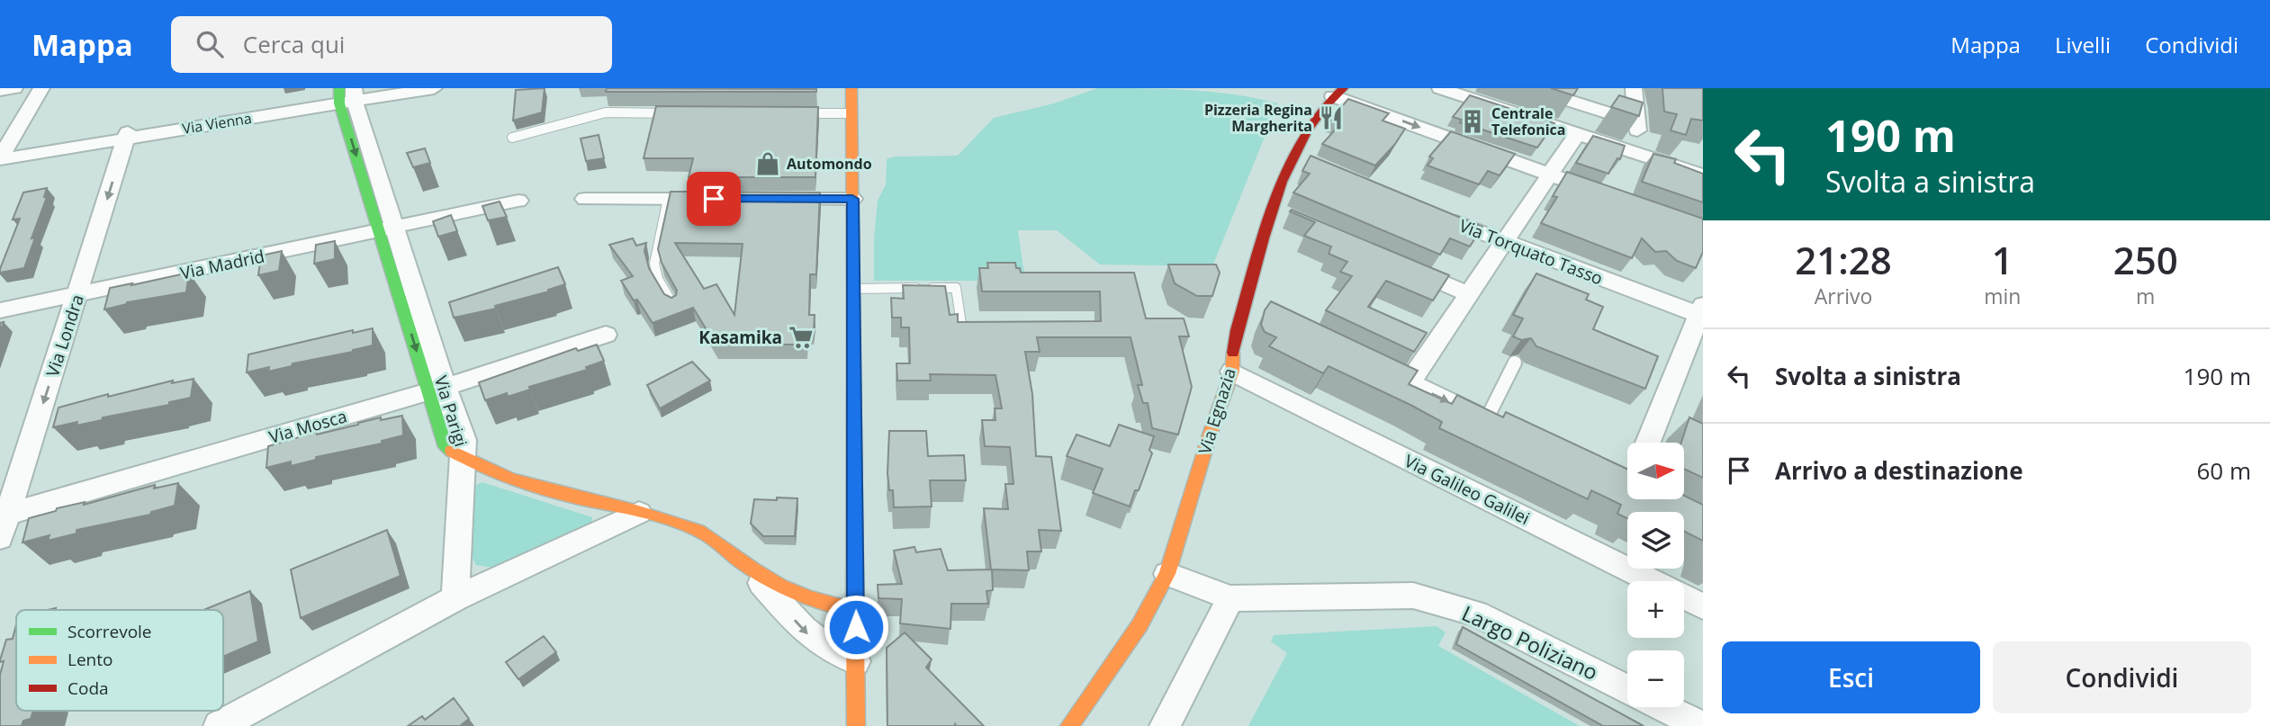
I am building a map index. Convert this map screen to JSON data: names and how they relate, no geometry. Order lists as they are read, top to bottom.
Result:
{
  "streets": {
    "street": [
      "Via Vienna",
      "Via Torquato Tasso",
      "Via Madrid",
      "Via Londra",
      "Via Parigi",
      "Via Egnazia",
      "Via Mosca",
      "Via Galileo Galilei",
      "Largo Poliziano"
    ]
  },
  "crossings": [
    ["Via Vienna", "Via Londra"],
    ["Via Vienna", "Via Parigi"],
    ["Via Madrid", "Via Londra"],
    ["Via Madrid", "Via Parigi"],
    ["Via Londra", "Via Mosca"],
    ["Via Parigi", "Via Mosca"],
    ["Via Egnazia", "Via Galileo Galilei"],
    ["Via Egnazia", "Largo Poliziano"]
  ],
  "places": {
    "restaurant": ["Pizzeria Regina Margherita"],
    "building": ["Centrale Telefonica"],
    "shop": ["Automondo"],
    "supermarket": ["Kasamika"]
  },
  "legend": ["Scorrevole", "Lento", "Coda"],
  "north": "right",
  "page": {
    "header": "Mappa",
    "search": "Cerca qui",
    "nav": ["Mappa", "Livelli", "Condividi"],
    "turn": ["190 m", "Svolta a sinistra"],
    "eta": [
      "21:28",
      "Arrivo",
      "1",
      "min",
      "250",
      "m"
    ],
    "list": [
      {
        "name": "Svolta a sinistra",
        "value": "190 m"
      },
      {
        "name": "Arrivo a destinazione",
        "value": "60 m"
      }
    ],
    "map_buttons": ["+", "−"],
    "buttons": ["Esci", "Condividi"]
  }
}
